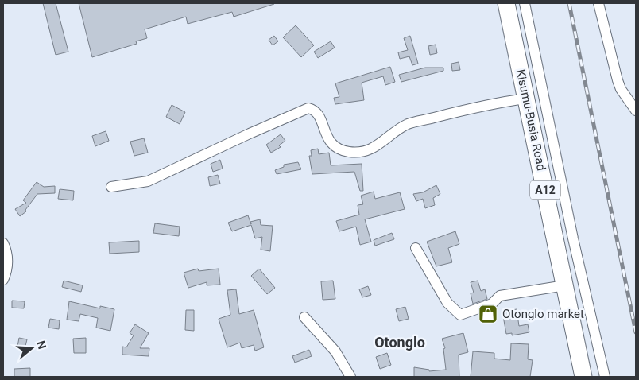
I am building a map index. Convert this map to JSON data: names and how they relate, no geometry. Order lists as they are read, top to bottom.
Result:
{
  "streets": {
    "highway": ["Kisumu-Busia Road", "A12"]
  },
  "districts": ["Otonglo"],
  "places": {
    "shop": ["Otonglo market"]
  },
  "north": "right"
}
